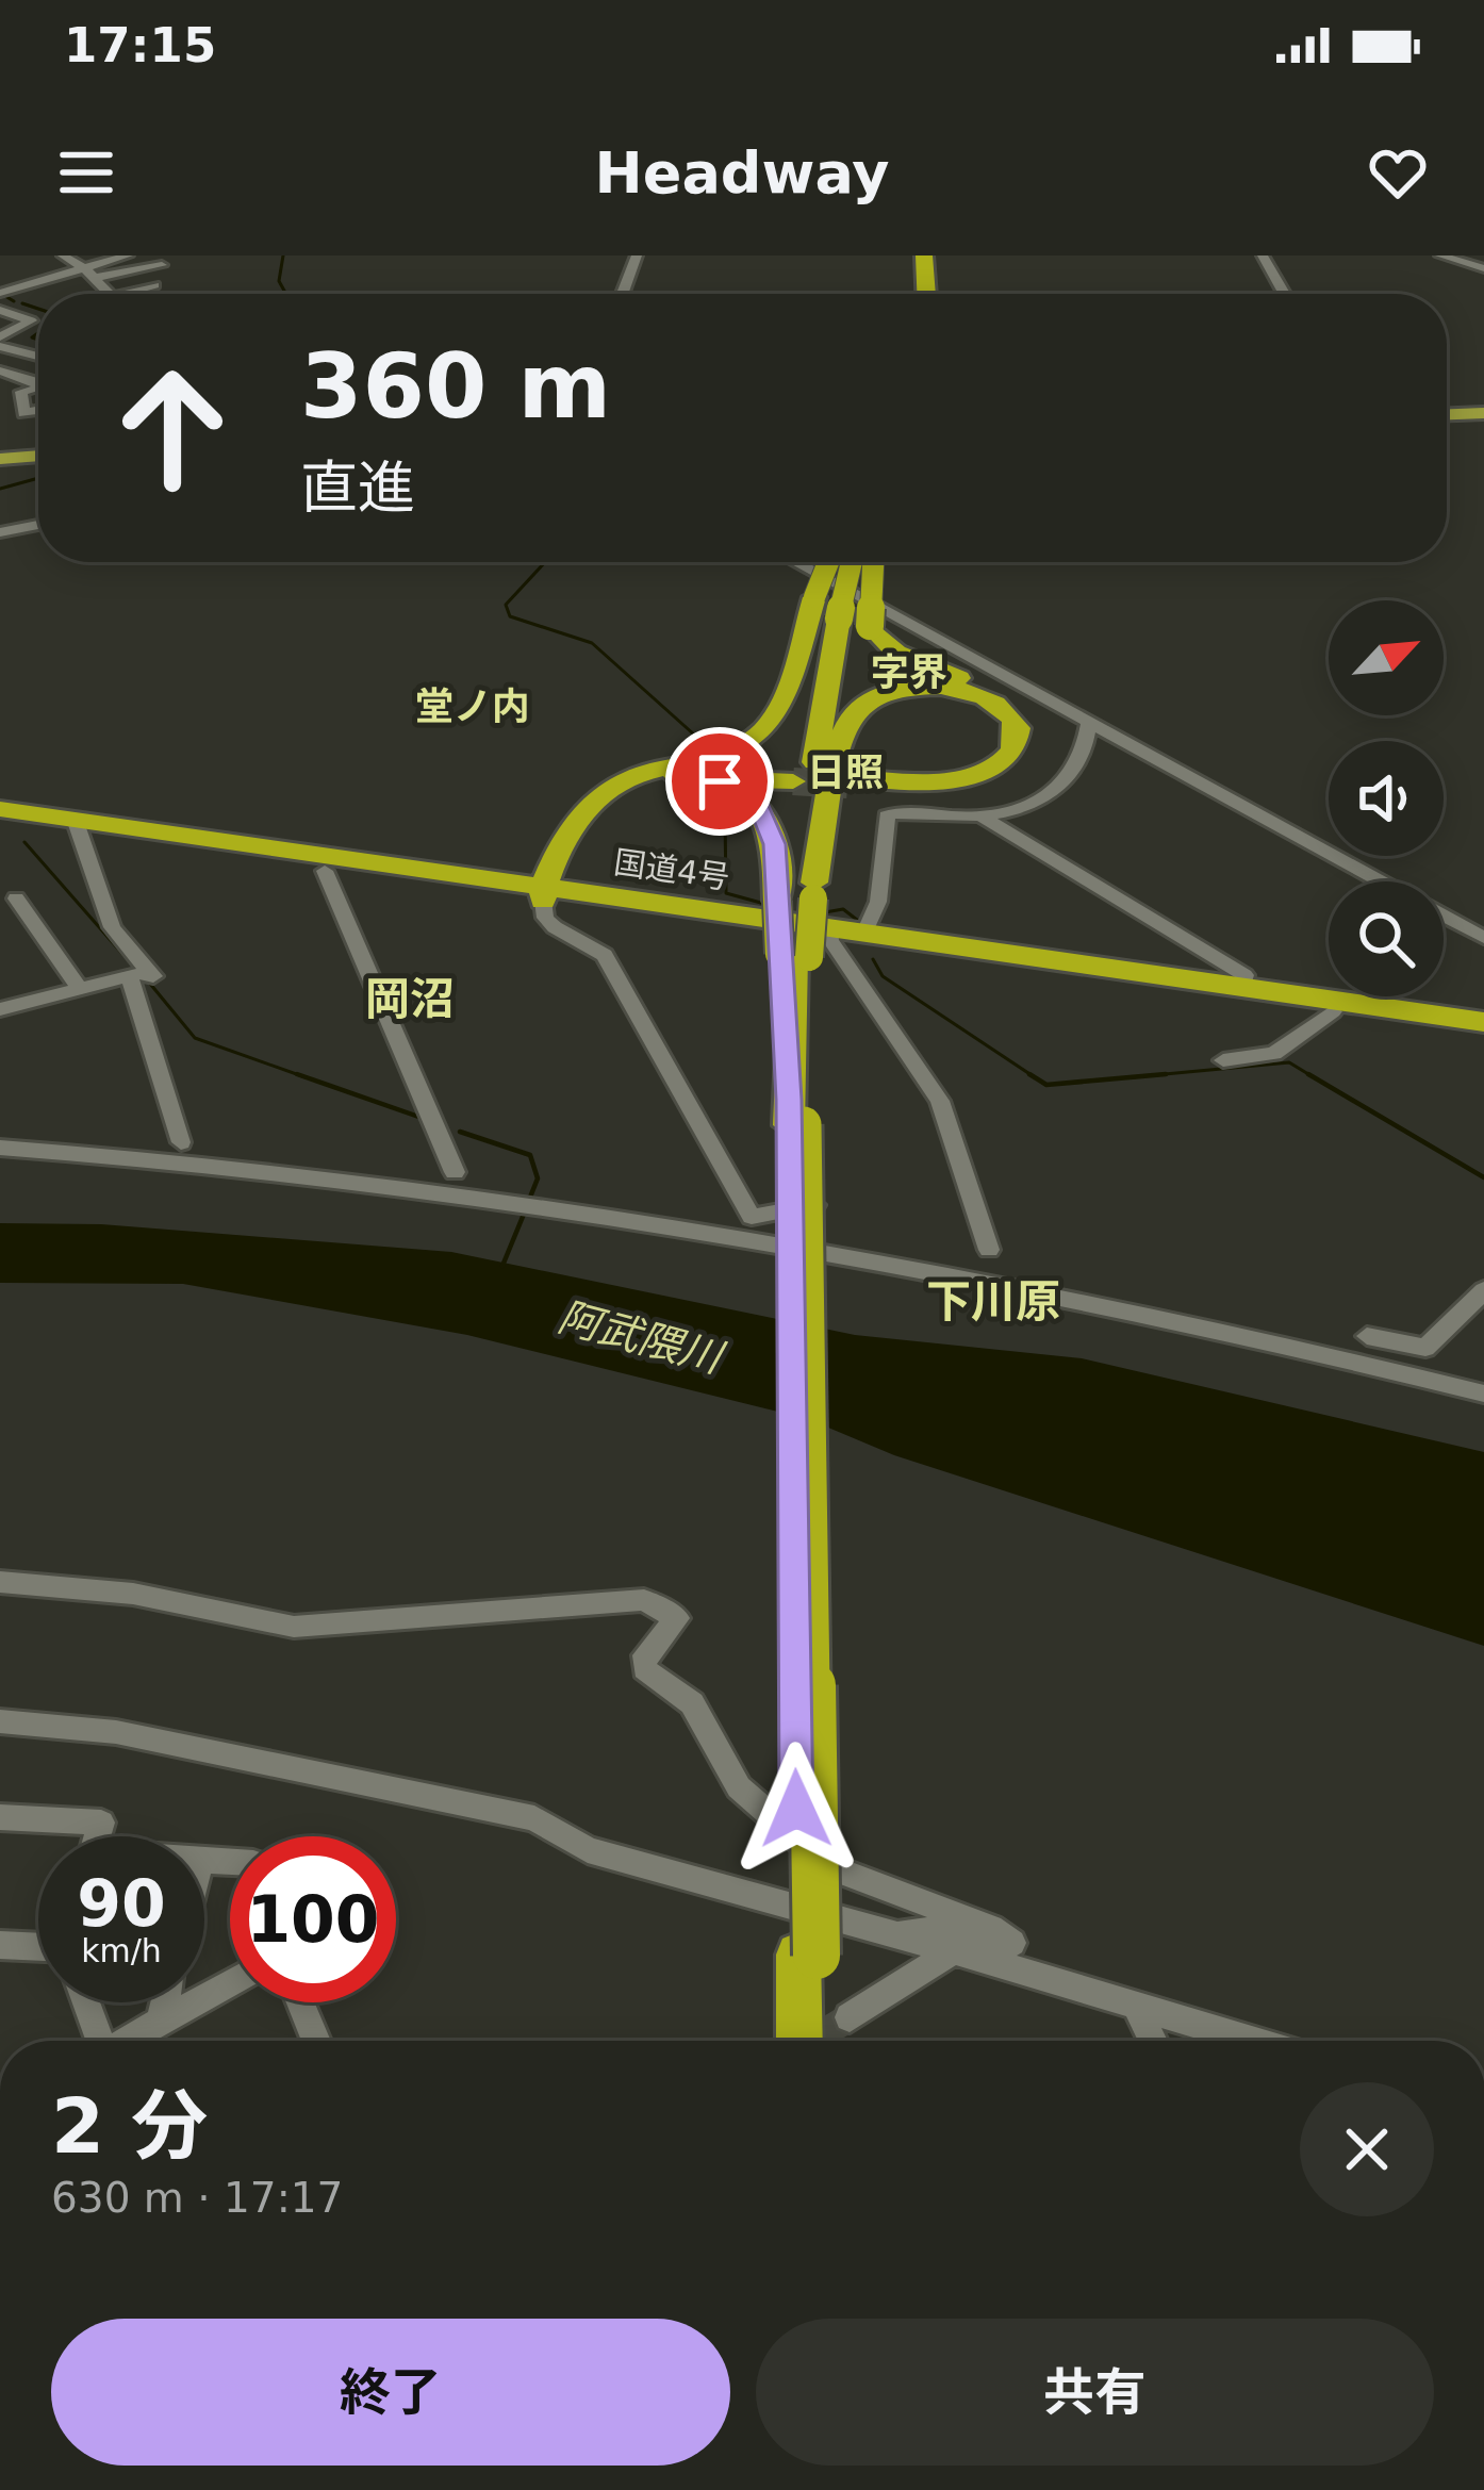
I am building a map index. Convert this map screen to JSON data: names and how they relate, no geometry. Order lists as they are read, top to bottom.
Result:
{
  "streets": {
    "highway": ["国道4号"]
  },
  "districts": [
    "字界",
    "堂ノ内",
    "日照",
    "岡沼",
    "下川原"
  ],
  "water": ["阿武隈川"],
  "north": "top right",
  "page": {
    "status": "17:15",
    "header": "Headway",
    "turn": ["360 m", "直進"],
    "speed": "90 km/h",
    "limit": "100",
    "heading": ["2 分", "630 m · 17:17"],
    "buttons": ["終了", "共有"]
  }
}
